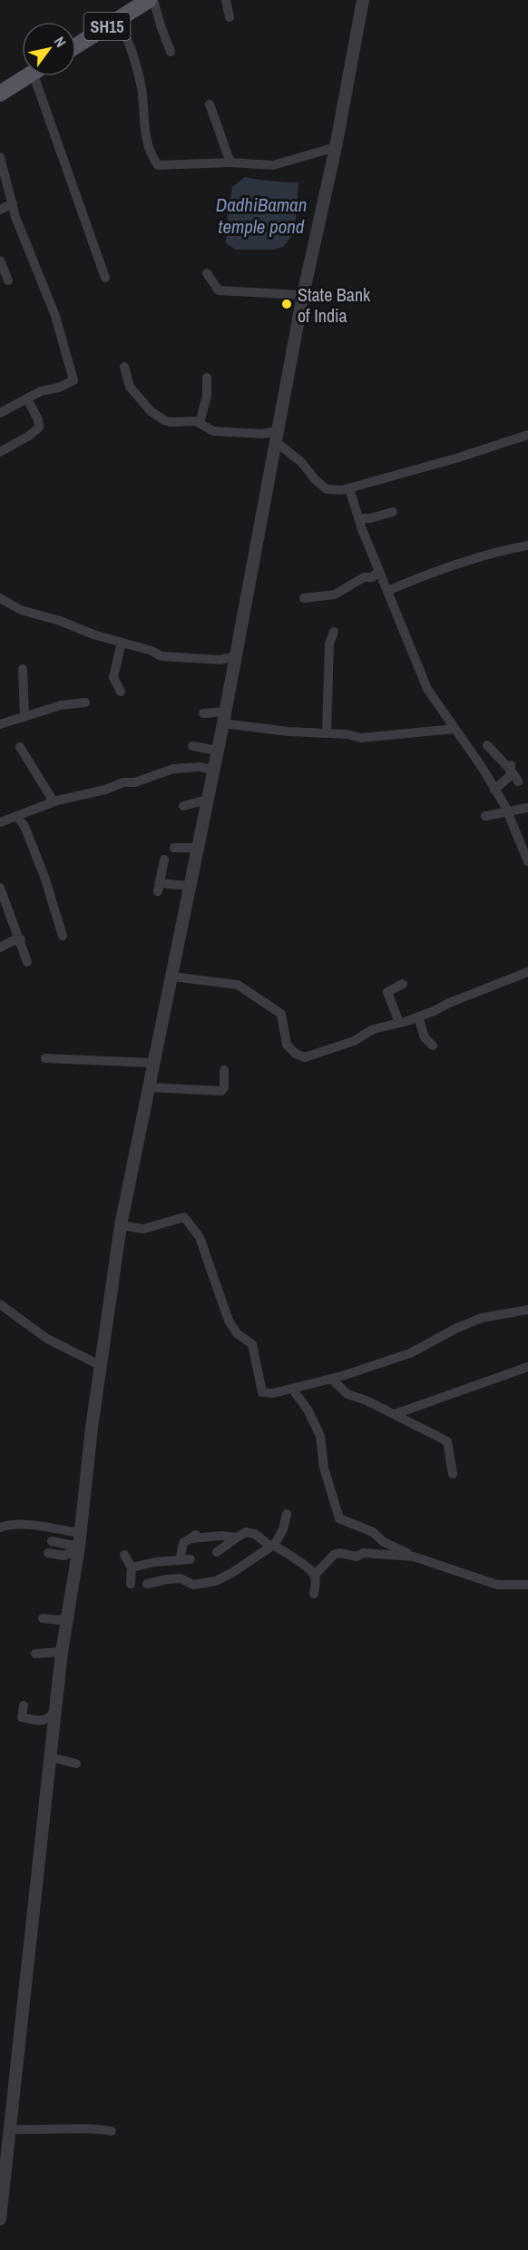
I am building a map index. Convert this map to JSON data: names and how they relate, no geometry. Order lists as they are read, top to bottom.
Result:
{
  "streets": {
    "main road": ["SH15"]
  },
  "water": ["DadhiBaman temple pond"],
  "places": ["State Bank of India"],
  "north": "top right"
}
